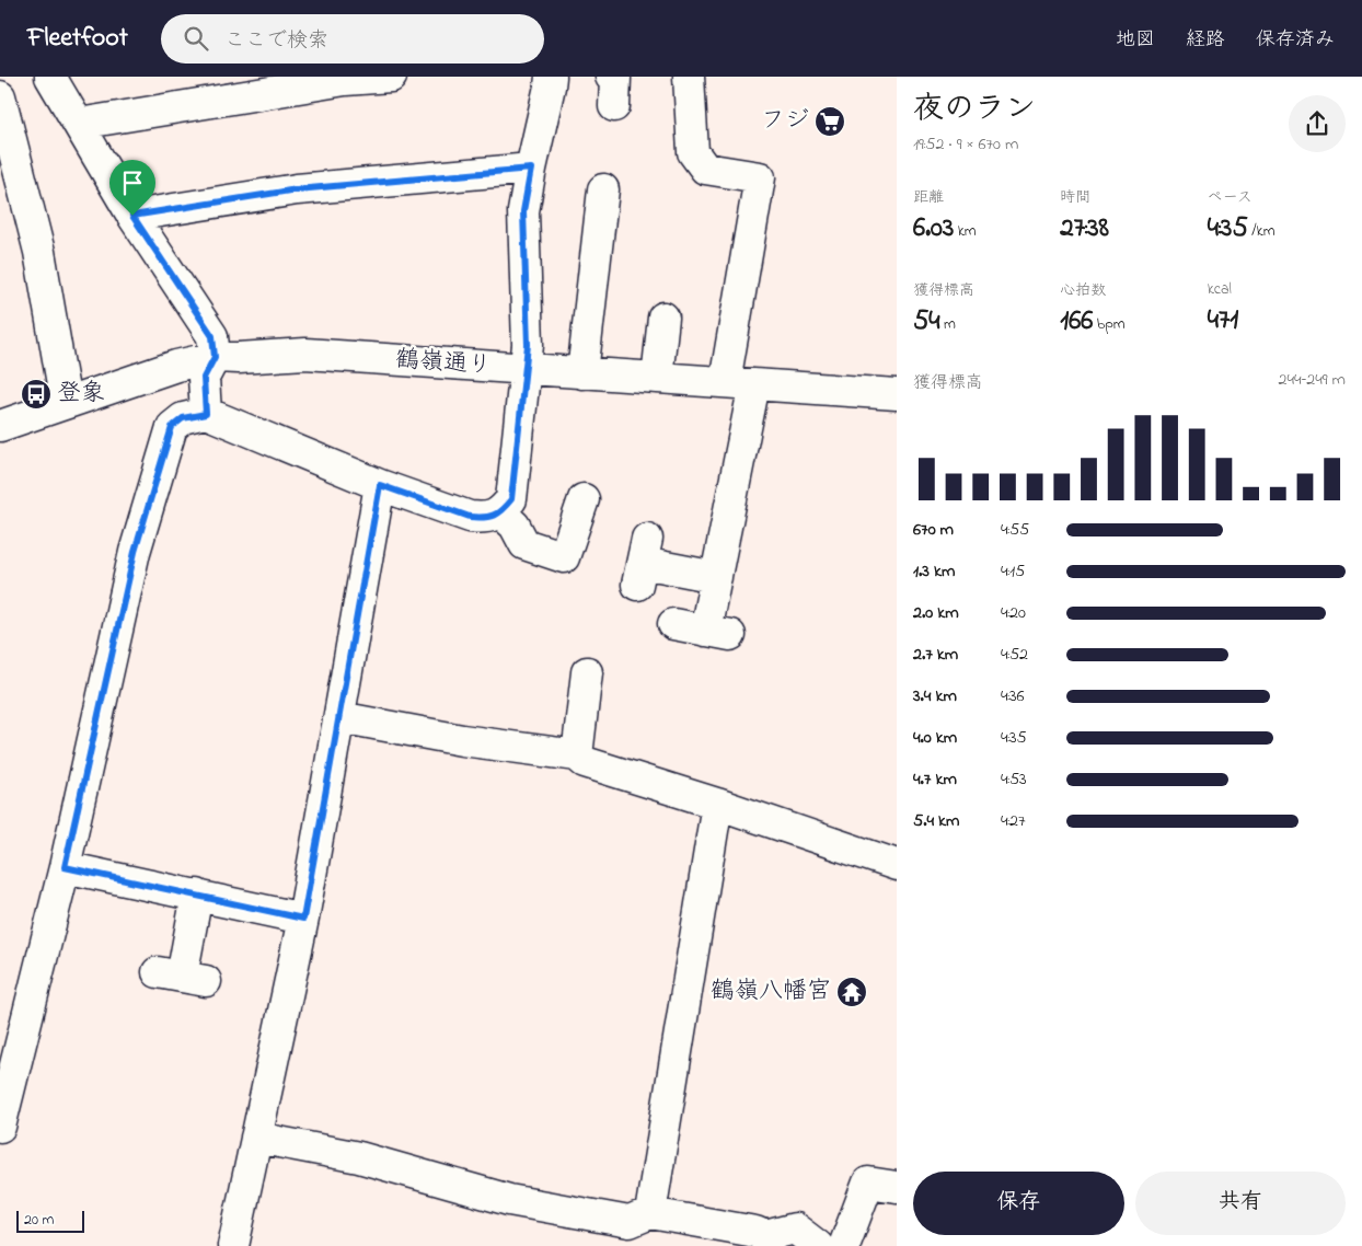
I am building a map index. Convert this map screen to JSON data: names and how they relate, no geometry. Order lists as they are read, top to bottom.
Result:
{
  "streets": {
    "street": ["鶴嶺通り"]
  },
  "places": {
    "supermarket": ["フジ"],
    "bus stop": ["登象"],
    "temple": ["鶴嶺八幡宮"]
  },
  "scale_bar": "20 m",
  "page": {
    "header": "Fleetfoot",
    "search": "ここで検索",
    "nav": ["地図", "経路", "保存済み"],
    "heading": ["夜のラン", "19:52 · 9 × 670 m"],
    "stats": [
      ["距離", "6.03 km"],
      ["時間", "27:38"],
      ["ペース", "4:35 /km"],
      ["獲得標高", "54 m"],
      ["心拍数", "166 bpm"],
      ["kcal", "471"]
    ],
    "chart": ["獲得標高", "244–249 m"],
    "list": [
      {
        "name": "670 m",
        "note": "4:55"
      },
      {
        "name": "1.3 km",
        "note": "4:15"
      },
      {
        "name": "2.0 km",
        "note": "4:20"
      },
      {
        "name": "2.7 km",
        "note": "4:52"
      },
      {
        "name": "3.4 km",
        "note": "4:36"
      },
      {
        "name": "4.0 km",
        "note": "4:35"
      },
      {
        "name": "4.7 km",
        "note": "4:53"
      },
      {
        "name": "5.4 km",
        "note": "4:27"
      }
    ],
    "buttons": ["保存", "共有"],
    "scale": "20 m"
  }
}
